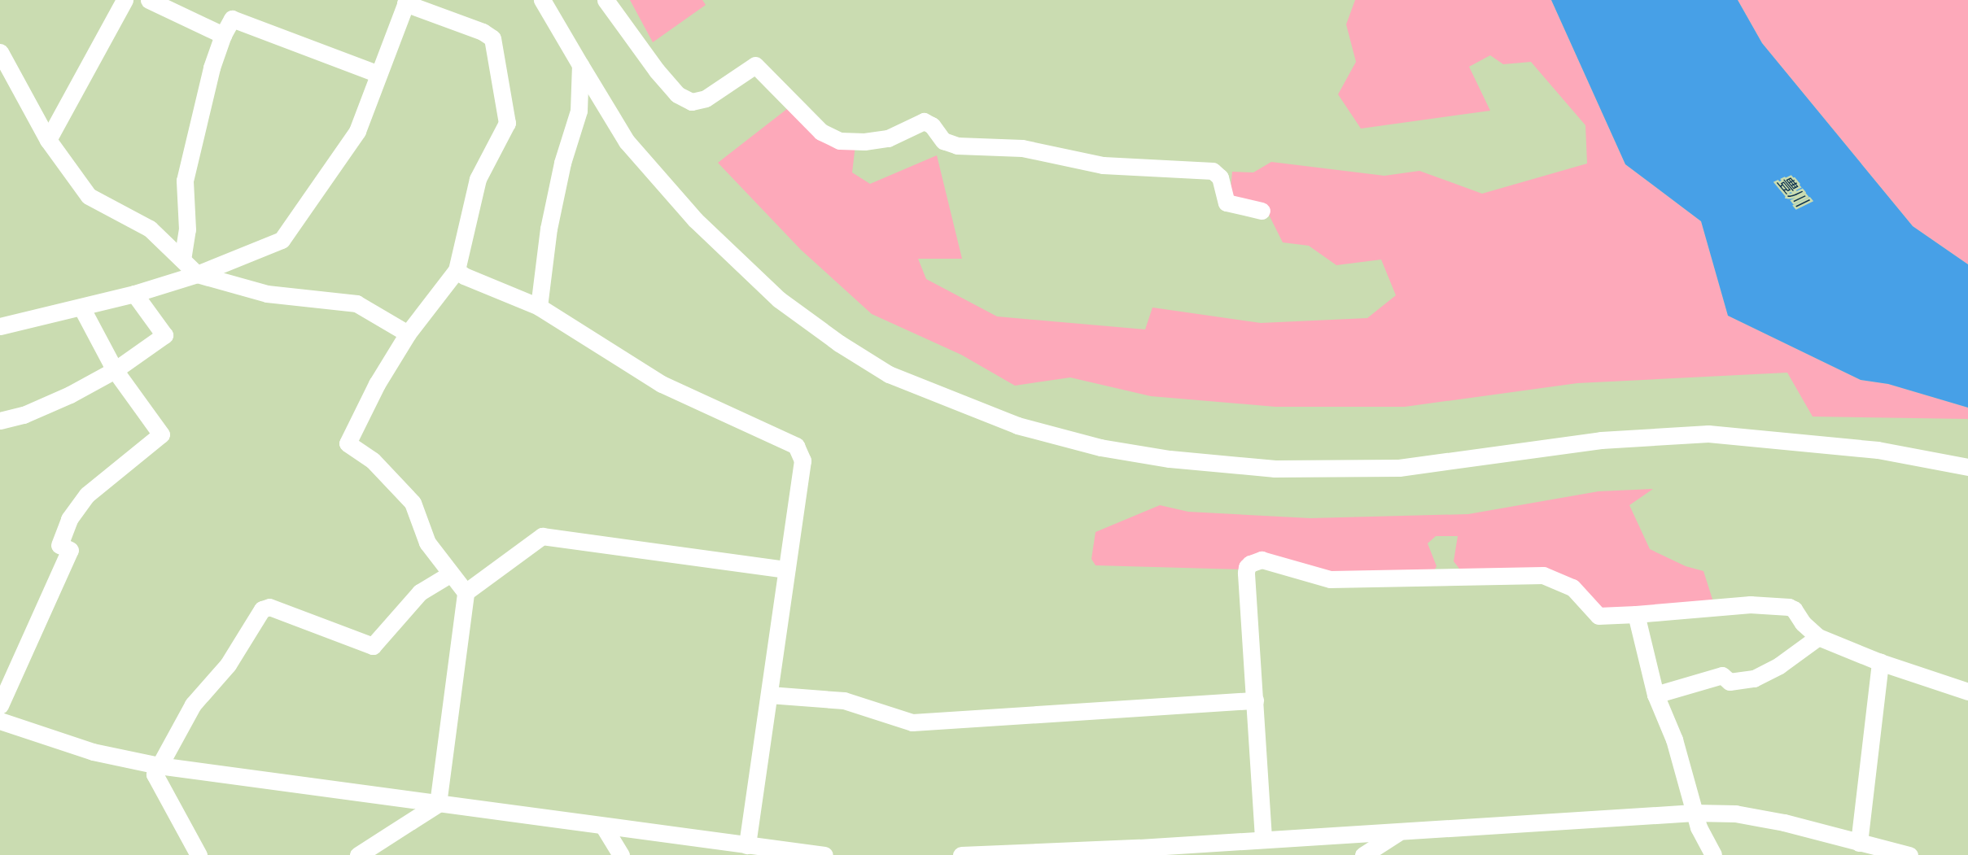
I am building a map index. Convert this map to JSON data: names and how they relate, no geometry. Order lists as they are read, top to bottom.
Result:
{
  "water": ["豊川"]
}
